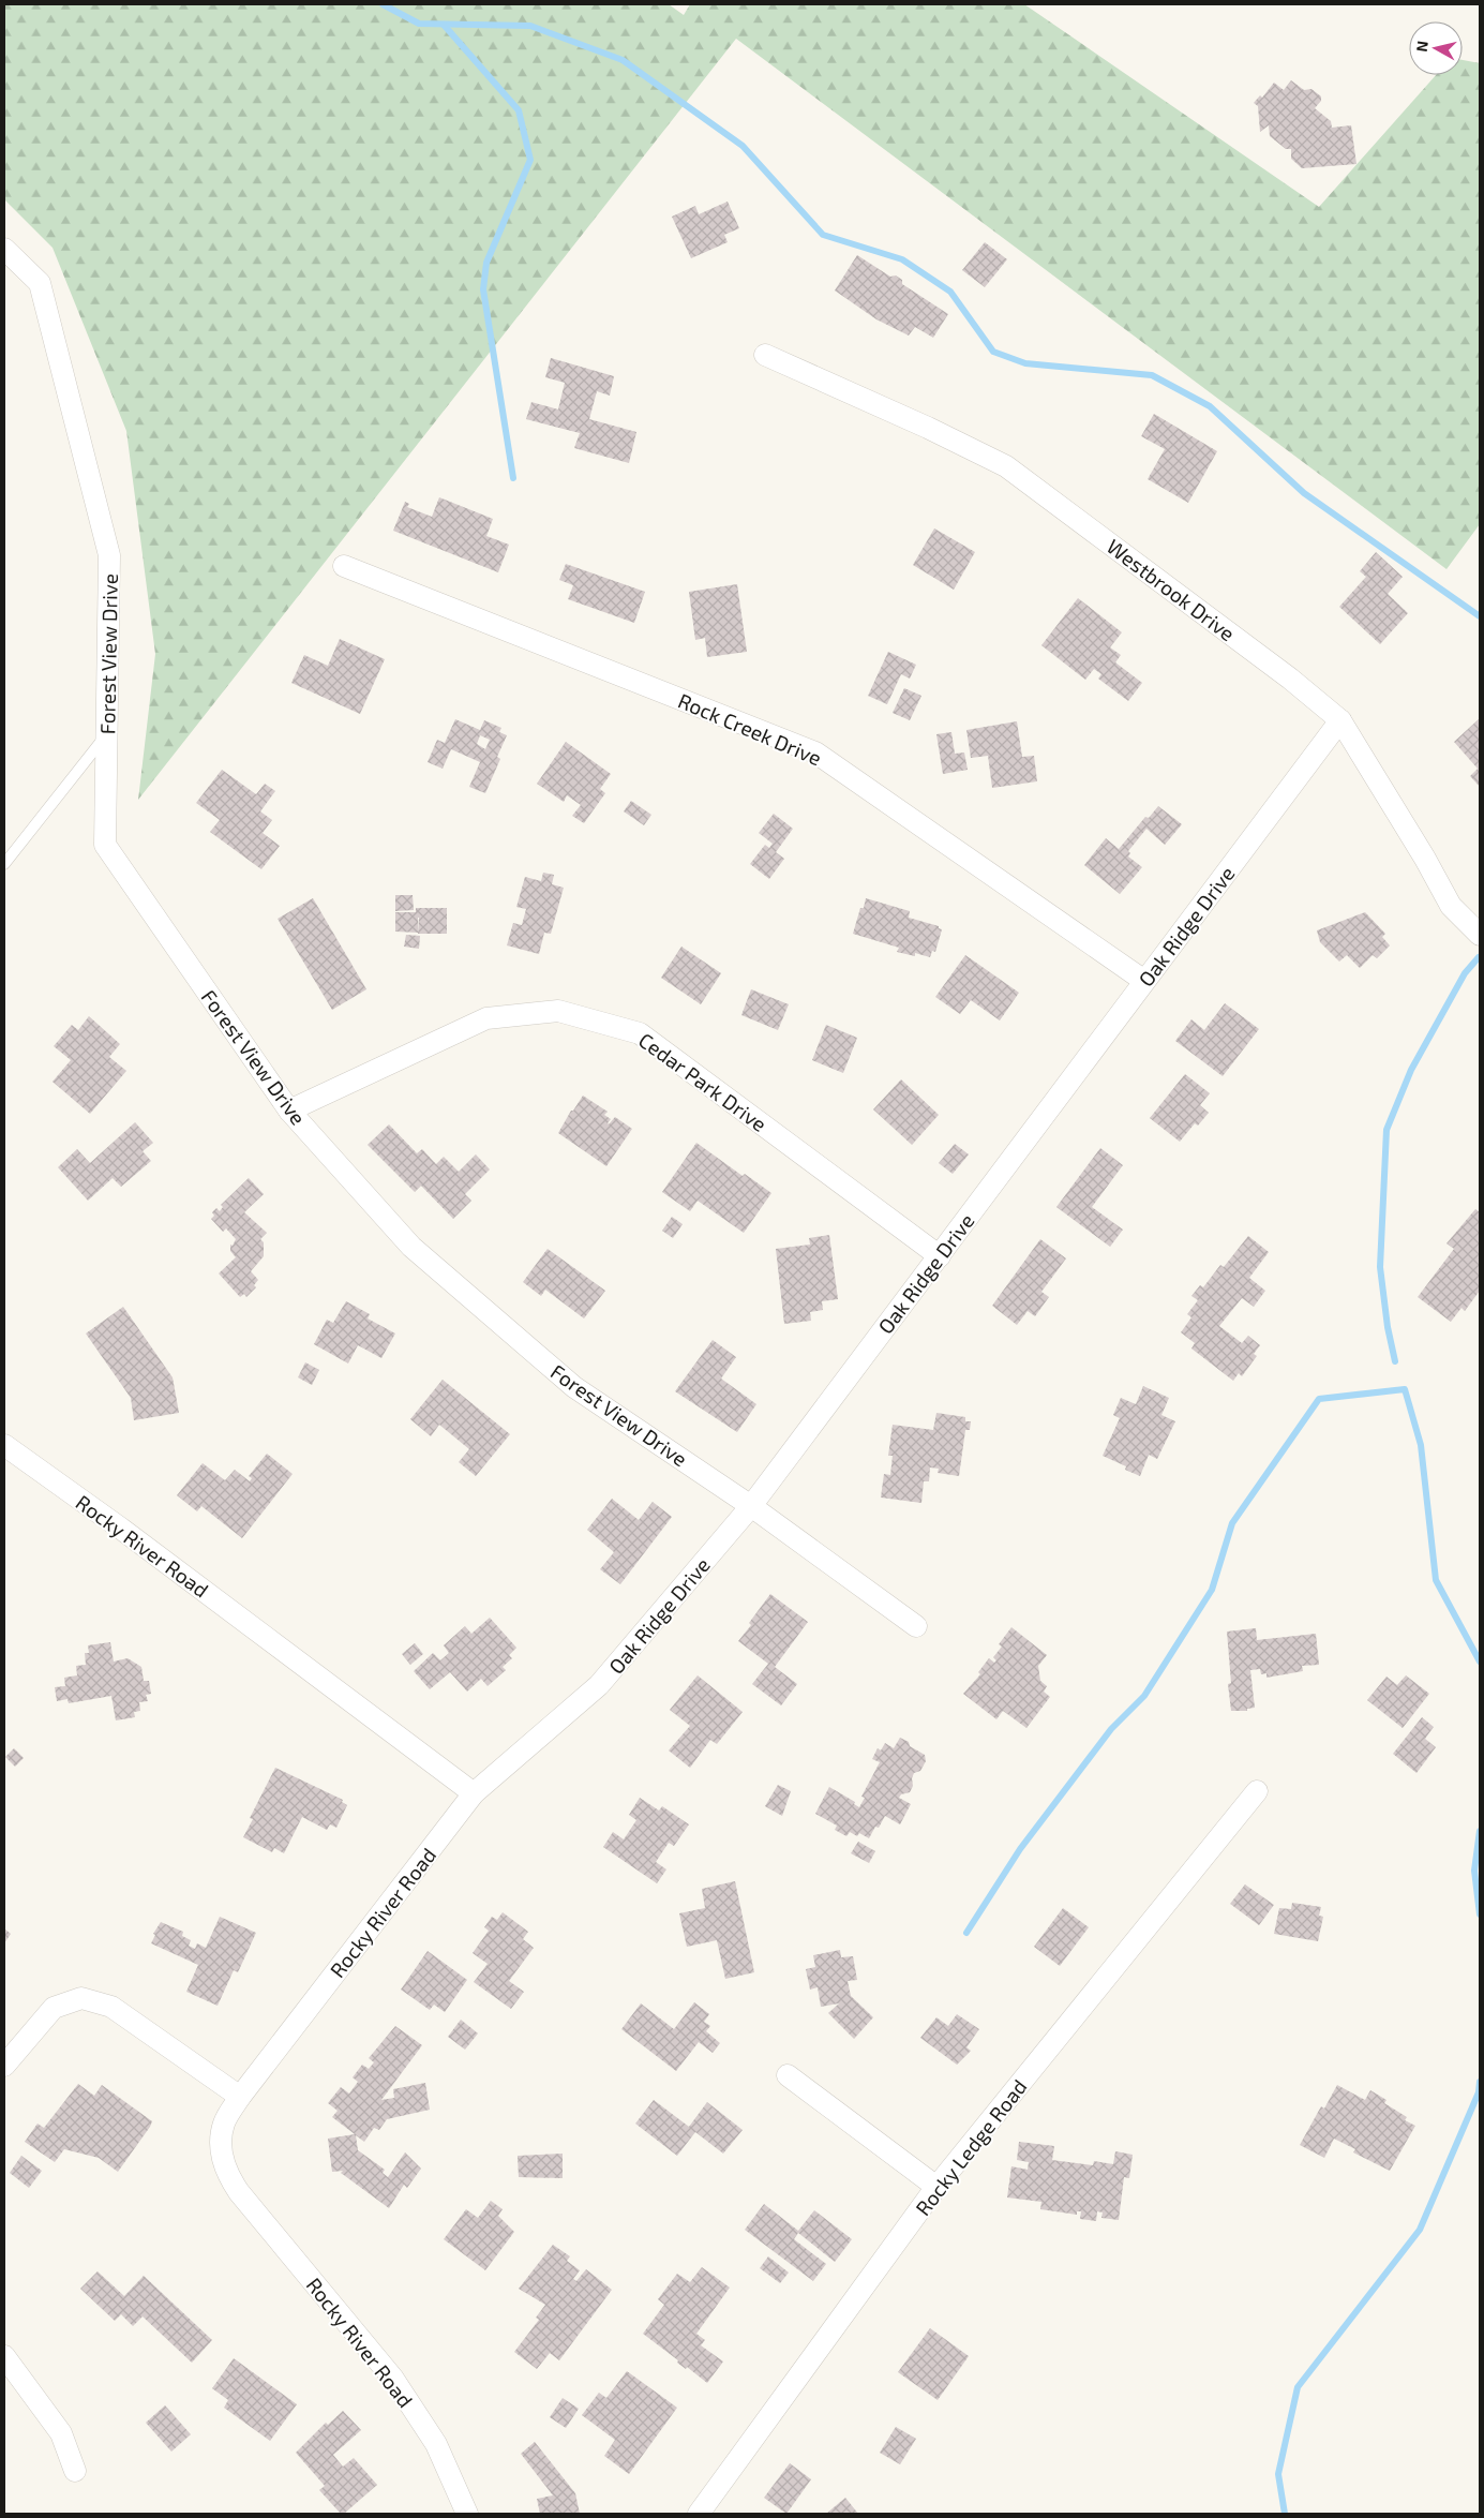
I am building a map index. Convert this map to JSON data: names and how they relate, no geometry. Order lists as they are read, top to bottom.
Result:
{
  "streets": {
    "street": [
      "Westbrook Drive",
      "Forest View Drive",
      "Rock Creek Drive",
      "Oak Ridge Drive",
      "Cedar Park Drive",
      "Rocky River Road",
      "Rocky Ledge Road"
    ]
  },
  "crossings": [
    ["Westbrook Drive", "Oak Ridge Drive"],
    ["Forest View Drive", "Oak Ridge Drive"],
    ["Forest View Drive", "Cedar Park Drive"],
    ["Rock Creek Drive", "Oak Ridge Drive"],
    ["Oak Ridge Drive", "Cedar Park Drive"],
    ["Oak Ridge Drive", "Rocky River Road"]
  ],
  "north": "left"
}
